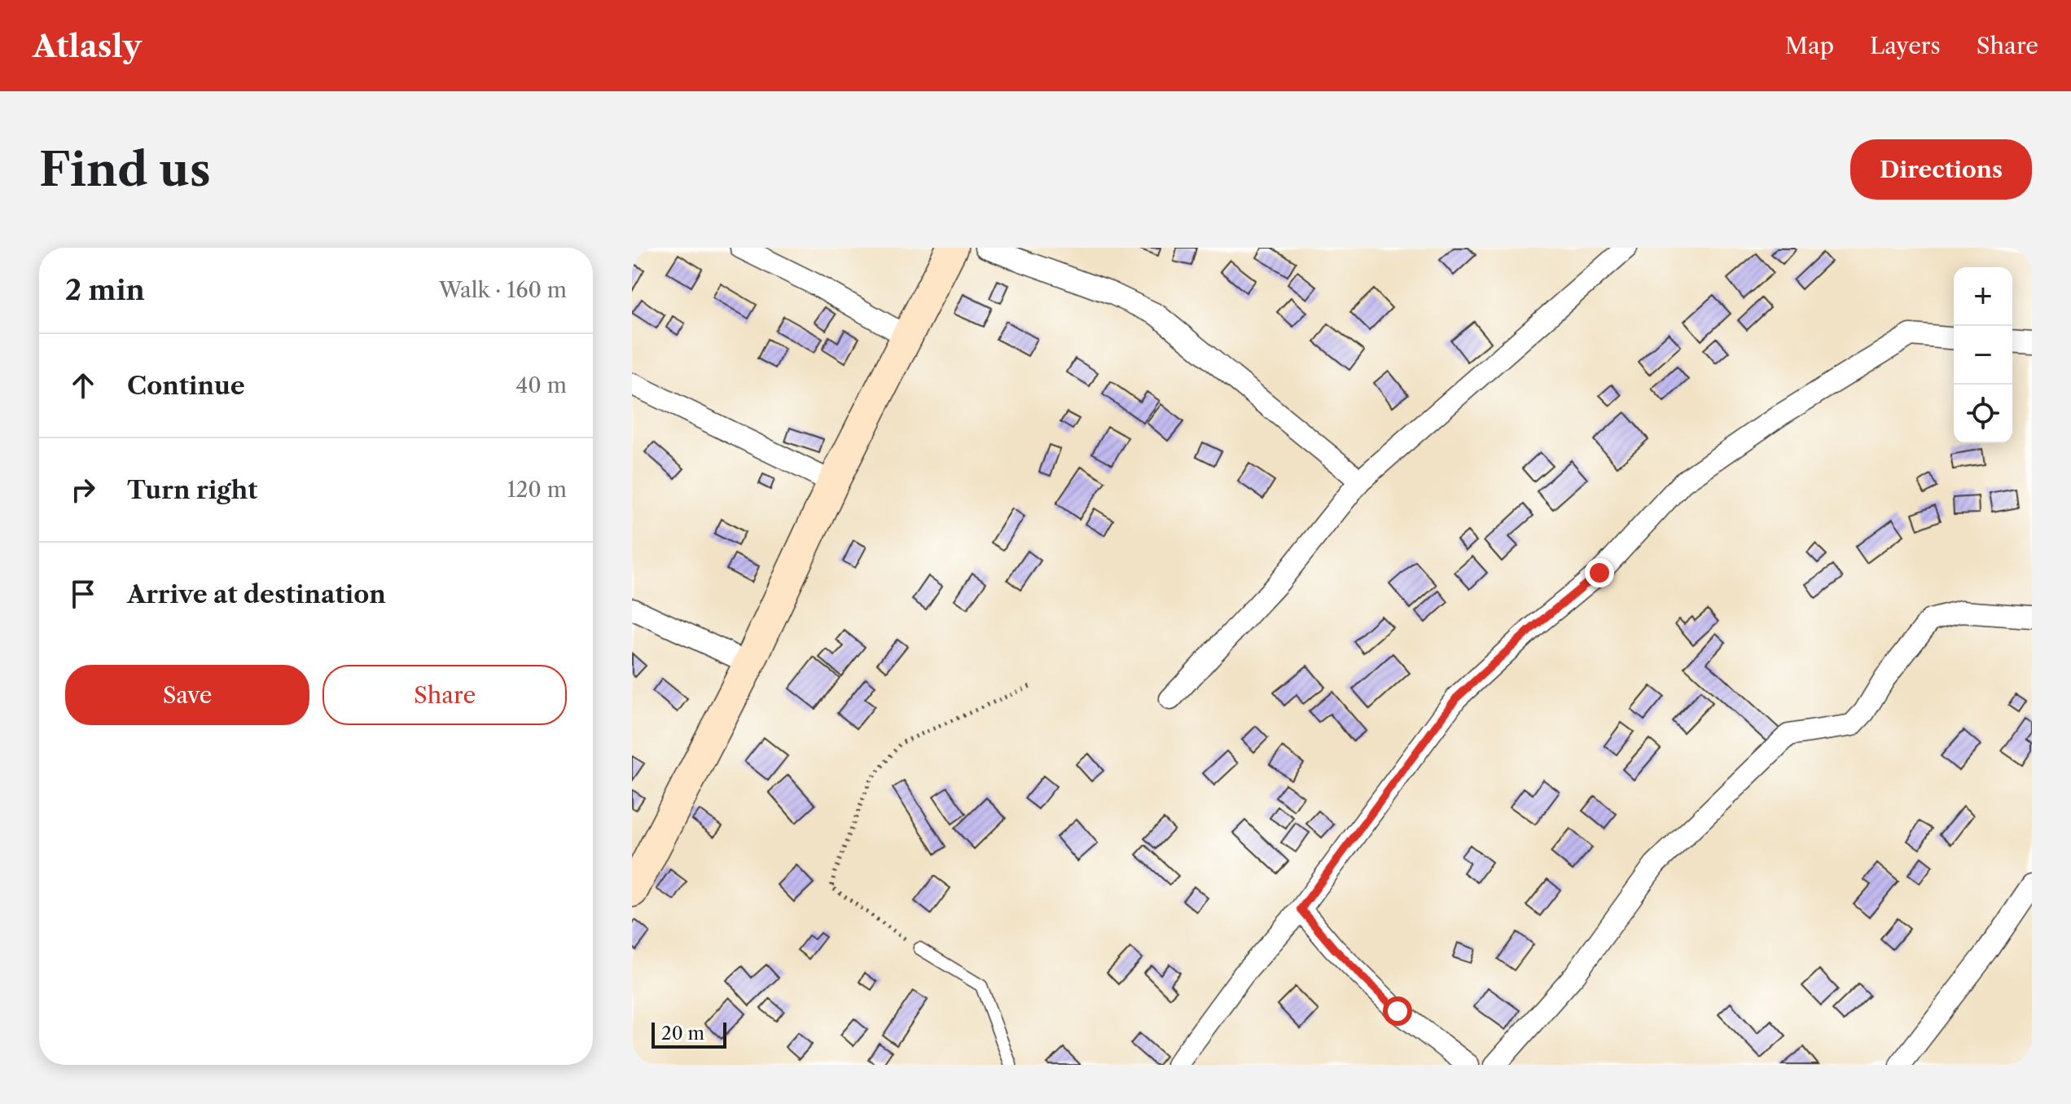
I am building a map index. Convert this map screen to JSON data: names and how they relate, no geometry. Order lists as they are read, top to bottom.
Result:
{
  "scale_bar": "20 m",
  "page": {
    "header": "Atlasly",
    "nav": ["Map", "Layers", "Share"],
    "buttons": [
      "Directions",
      ["Save", "Share"]
    ],
    "title": "Find us",
    "heading": ["2 min", "Walk · 160 m"],
    "map_buttons": ["+", "−"],
    "list": [
      ["Continue", "40 m"],
      ["Turn right", "120 m"],
      "Arrive at destination"
    ],
    "scale": "20 m"
  }
}
